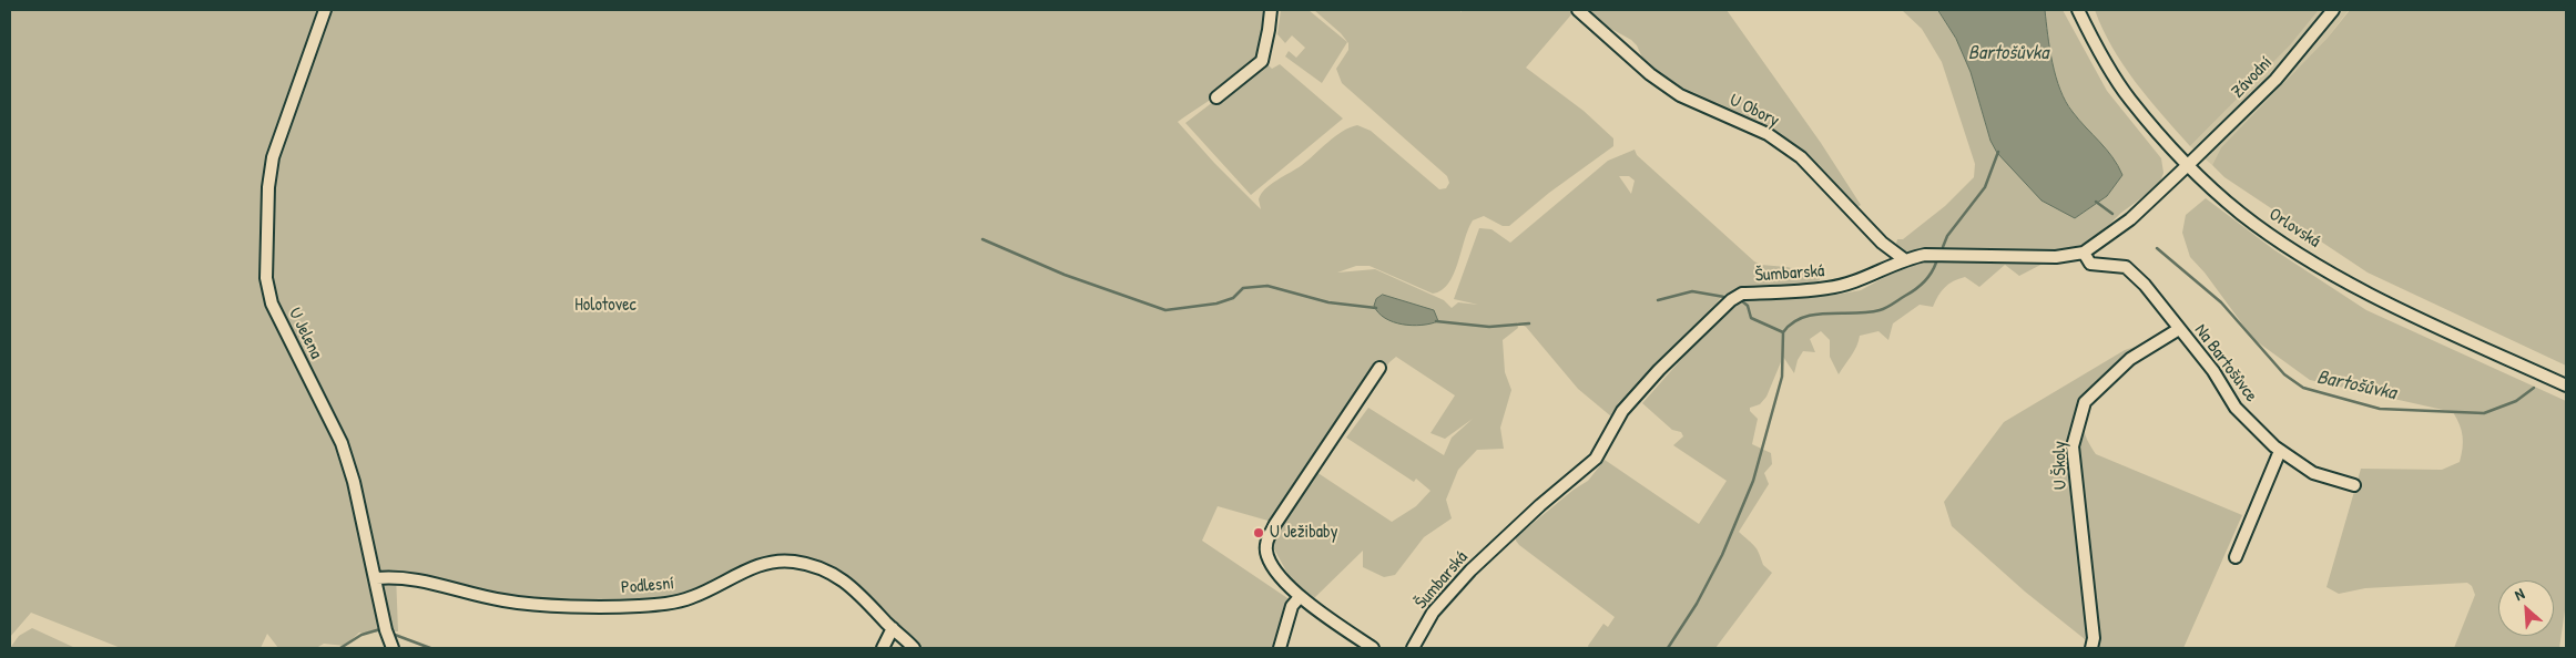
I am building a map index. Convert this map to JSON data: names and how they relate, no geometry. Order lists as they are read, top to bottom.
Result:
{
  "streets": {
    "street": [
      "Závodní",
      "U Obory",
      "Orlovská",
      "Šumbarská",
      "U Jelena",
      "Na Bartošůvce",
      "U Školy",
      "Podlesní"
    ]
  },
  "crossings": [
    ["Závodní", "Orlovská"],
    ["Závodní", "Šumbarská"],
    ["U Obory", "Šumbarská"],
    ["Orlovská", "Šumbarská"],
    ["Šumbarská", "Na Bartošůvce"],
    ["U Jelena", "Podlesní"],
    ["Na Bartošůvce", "U Školy"]
  ],
  "water": ["Bartošůvka"],
  "parks": ["Holotovec"],
  "places": ["U Ježibaby"],
  "north": "top left"
}
